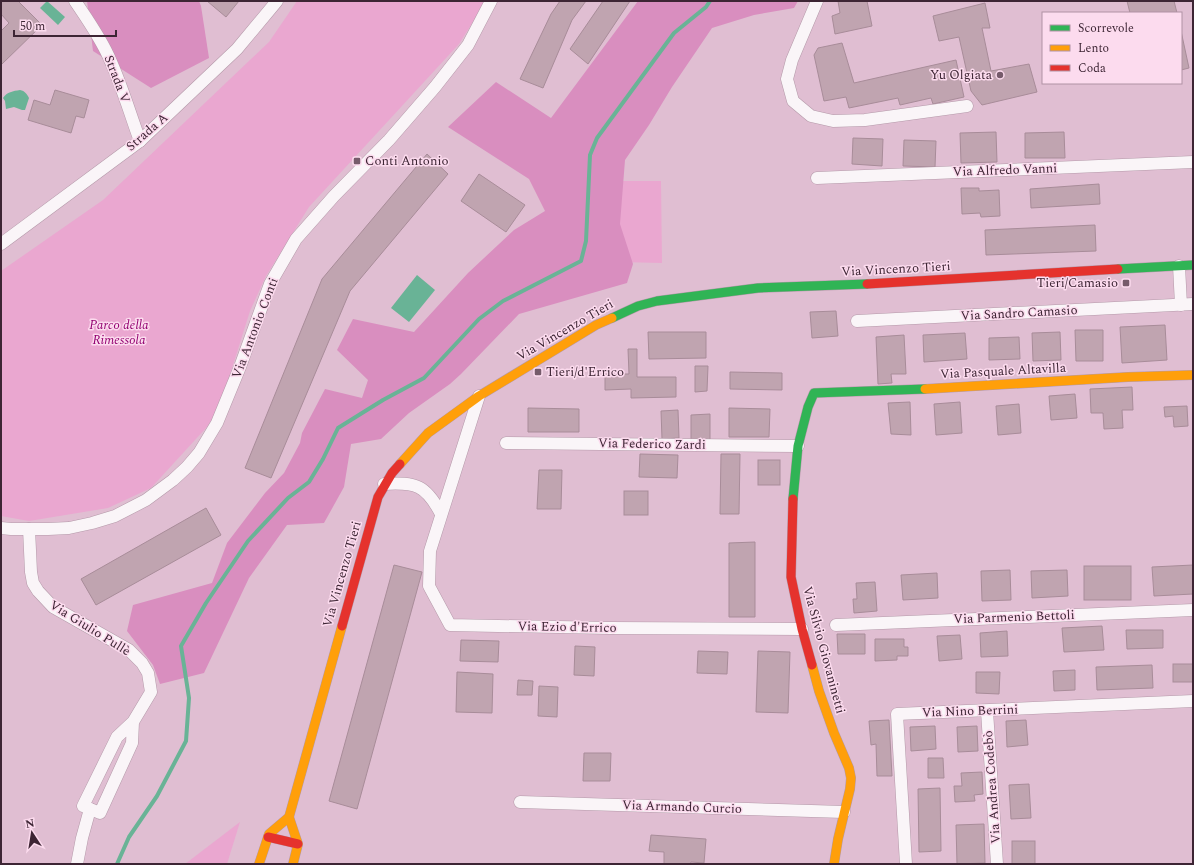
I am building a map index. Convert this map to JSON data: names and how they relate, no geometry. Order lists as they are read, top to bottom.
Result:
{
  "streets": {
    "street": [
      "Strada V",
      "Strada A",
      "Via Alfredo Vanni",
      "Via Vincenzo Tieri",
      "Via Sandro Camasio",
      "Via Antonio Conti",
      "Via Pasquale Altavilla",
      "Via Federico Zardi",
      "Via Parmenio Bettoli",
      "Via Ezio d'Errico",
      "Via Giulio Pullè",
      "Via Silvio Giovaninetti",
      "Via Nino Berrini",
      "Via Andrea Codebò",
      "Via Armando Curcio"
    ]
  },
  "crossings": [
    ["Strada V", "Strada A"],
    ["Via Vincenzo Tieri", "Via Ezio d'Errico"],
    ["Via Antonio Conti", "Via Giulio Pullè"],
    ["Via Pasquale Altavilla", "Via Silvio Giovaninetti"],
    ["Via Federico Zardi", "Via Silvio Giovaninetti"],
    ["Via Ezio d'Errico", "Via Silvio Giovaninetti"],
    ["Via Silvio Giovaninetti", "Via Armando Curcio"],
    ["Via Nino Berrini", "Via Andrea Codebò"]
  ],
  "parks": ["Parco della Rimessola"],
  "places": {
    "other": ["Yu Olgiata"],
    "transit": ["Conti Antonio", "Tieri/Camasio", "Tieri/d'Errico"]
  },
  "legend": ["Scorrevole", "Lento", "Coda"],
  "scale_bar": "50 m",
  "north": "top"
}
